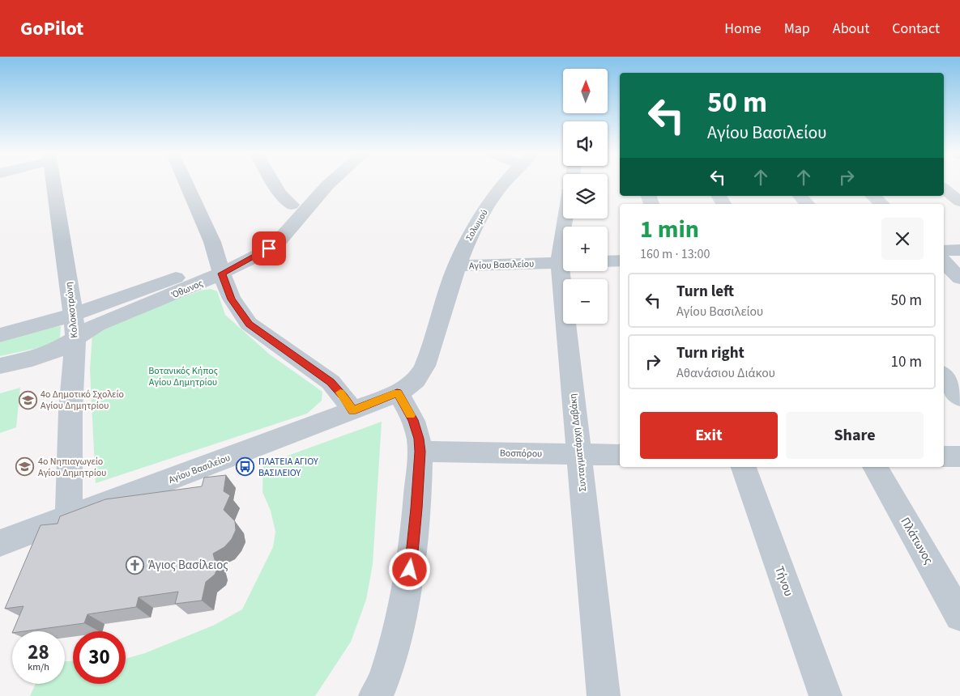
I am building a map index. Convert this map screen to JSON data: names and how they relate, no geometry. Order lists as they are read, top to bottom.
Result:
{
  "streets": {
    "street": [
      "Σολωμού",
      "Αγίου Βασιλείου",
      "Όθωνος",
      "Κολοκοτρώνη",
      "Συνταγματάρχη Δαβάκη",
      "Βοσπόρου",
      "Πλάτωνος",
      "Τήνου"
    ]
  },
  "crossings": [
    ["Σολωμού", "Αγίου Βασιλείου"],
    ["Αγίου Βασιλείου", "Κολοκοτρώνη"],
    ["Όθωνος", "Κολοκοτρώνη"],
    ["Συνταγματάρχη Δαβάκη", "Βοσπόρου"]
  ],
  "parks": ["Βοτανικός Κήπος Αγίου Δημητρίου"],
  "places": {
    "school or university": ["4ο Δημοτικό Σχολείο Αγίου Δημητρίου", "4ο Νηπιαγωγείο Αγίου Δημητρίου"],
    "bus stop": ["ΠΛΑΤΕΙΑ ΑΓΙΟΥ ΒΑΣΙΛΕΙΟΥ"],
    "church": ["Άγιος Βασίλειος"]
  },
  "north": "top",
  "page": {
    "header": "GoPilot",
    "nav": [
      "Home",
      "Map",
      "About",
      "Contact"
    ],
    "map_buttons": ["+", "−"],
    "turn": ["50 m", "Αγίου Βασιλείου"],
    "heading": ["1 min", "160 m · 13:00"],
    "list": [
      {
        "name": "Turn left",
        "note": "Αγίου Βασιλείου",
        "value": "50 m"
      },
      {
        "name": "Turn right",
        "note": "Αθανάσιου Διάκου",
        "value": "10 m"
      }
    ],
    "buttons": ["Exit", "Share"],
    "speed": "28 km/h",
    "limit": "30"
  }
}
